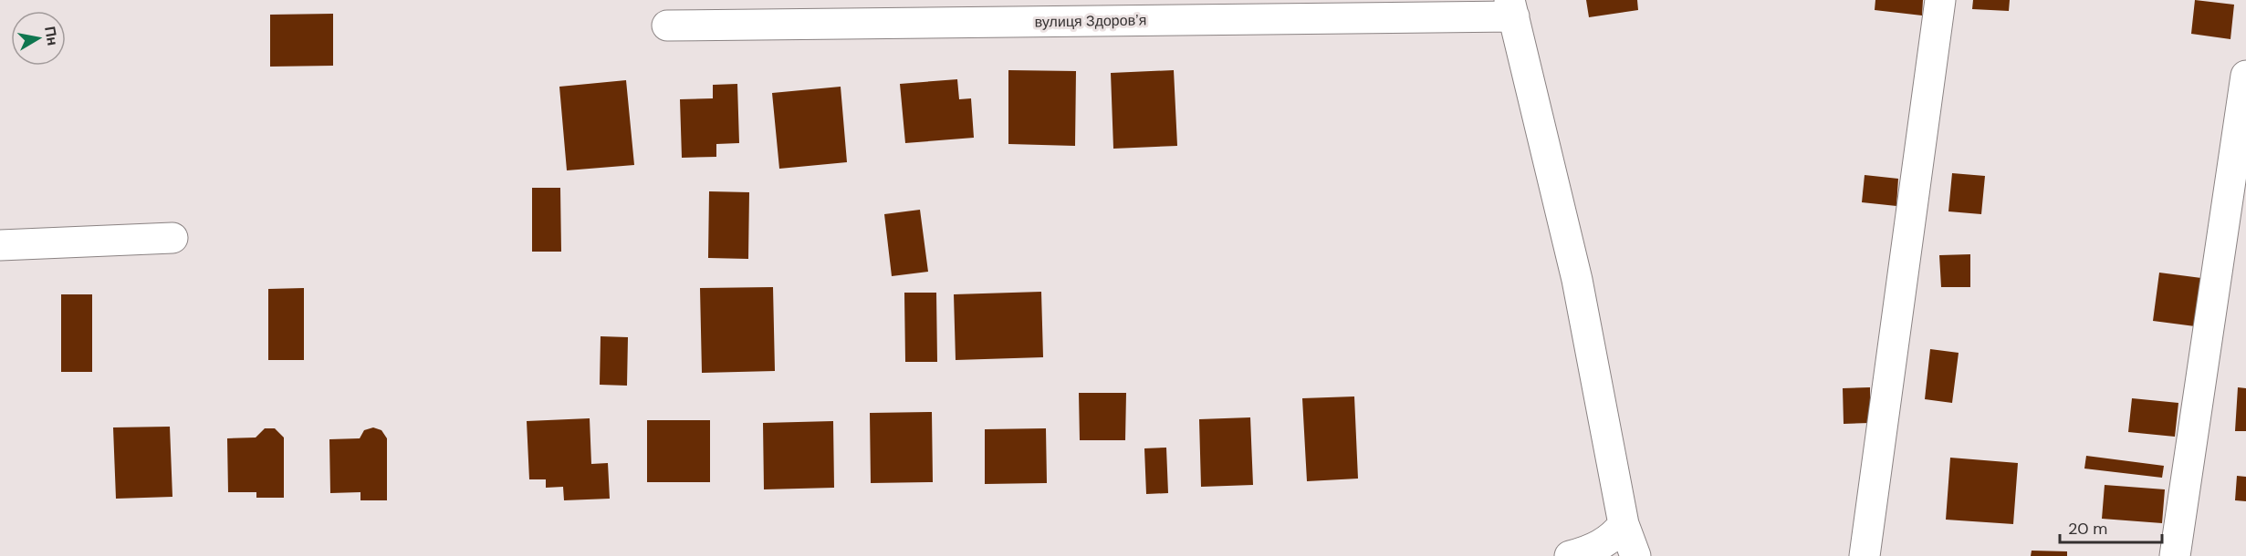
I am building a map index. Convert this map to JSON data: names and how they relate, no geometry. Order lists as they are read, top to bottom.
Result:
{
  "streets": {
    "street": ["вулиця Здоровʼя"]
  },
  "scale_bar": "20 m",
  "north": "right"
}
